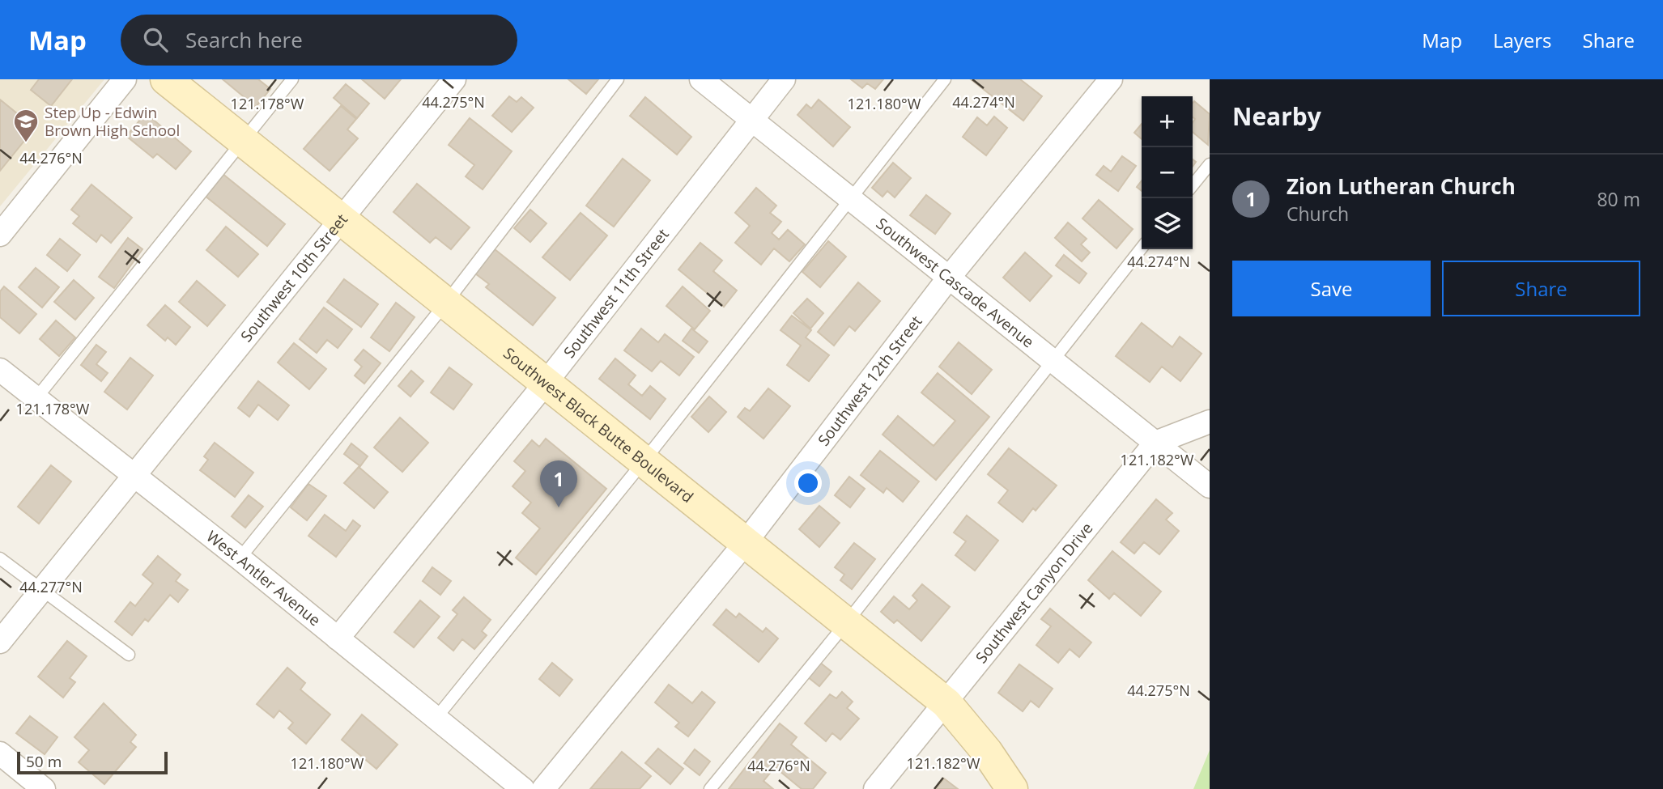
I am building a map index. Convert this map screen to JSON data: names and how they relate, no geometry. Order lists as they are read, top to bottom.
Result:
{
  "streets": {
    "street": [
      "Southwest 10th Street",
      "Southwest Cascade Avenue",
      "Southwest 11th Street",
      "Southwest 12th Street",
      "Southwest Black Butte Boulevard",
      "West Antler Avenue",
      "Southwest Canyon Drive"
    ]
  },
  "crossings": [
    ["Southwest 10th Street", "Southwest Black Butte Boulevard"],
    ["Southwest 10th Street", "West Antler Avenue"],
    ["Southwest Cascade Avenue", "Southwest 11th Street"],
    ["Southwest Cascade Avenue", "Southwest 12th Street"],
    ["Southwest Cascade Avenue", "Southwest Canyon Drive"],
    ["Southwest 11th Street", "Southwest Black Butte Boulevard"],
    ["Southwest 11th Street", "West Antler Avenue"],
    ["Southwest 12th Street", "Southwest Black Butte Boulevard"],
    ["Southwest Black Butte Boulevard", "Southwest Canyon Drive"]
  ],
  "places": {
    "school or university": ["Step Up - Edwin Brown High School"]
  },
  "scale_bar": "50 m",
  "page": {
    "header": "Map",
    "search": "Search here",
    "nav": ["Map", "Layers", "Share"],
    "heading": "Nearby",
    "map_buttons": ["+", "−"],
    "list": [
      {
        "mark": "1",
        "name": "Zion Lutheran Church",
        "note": "Church",
        "value": "80 m"
      }
    ],
    "buttons": ["Save", "Share"],
    "pins": "1",
    "scale": "50 m"
  },
  "coordinates": [
    "44.275°N",
    "44.274°N",
    "121.178°W",
    "121.180°W",
    "44.276°N",
    "121.182°W",
    "44.277°N"
  ]
}
